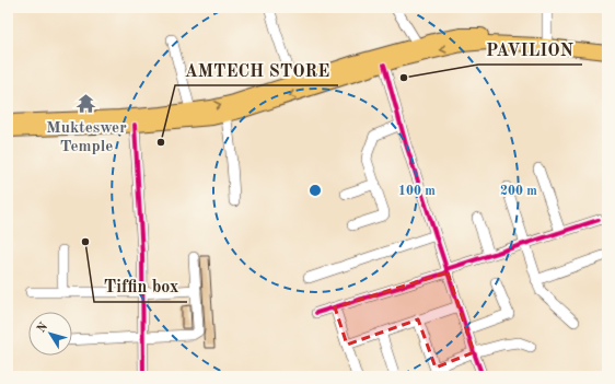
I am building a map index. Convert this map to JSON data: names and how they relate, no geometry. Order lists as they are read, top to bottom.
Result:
{
  "places": {
    "other": ["PAVILION", "AMTECH STORE", "Tiffin box"],
    "temple": ["Mukteswer Temple"]
  },
  "north": "top left",
  "rings": ["100 m", "200 m"]
}
